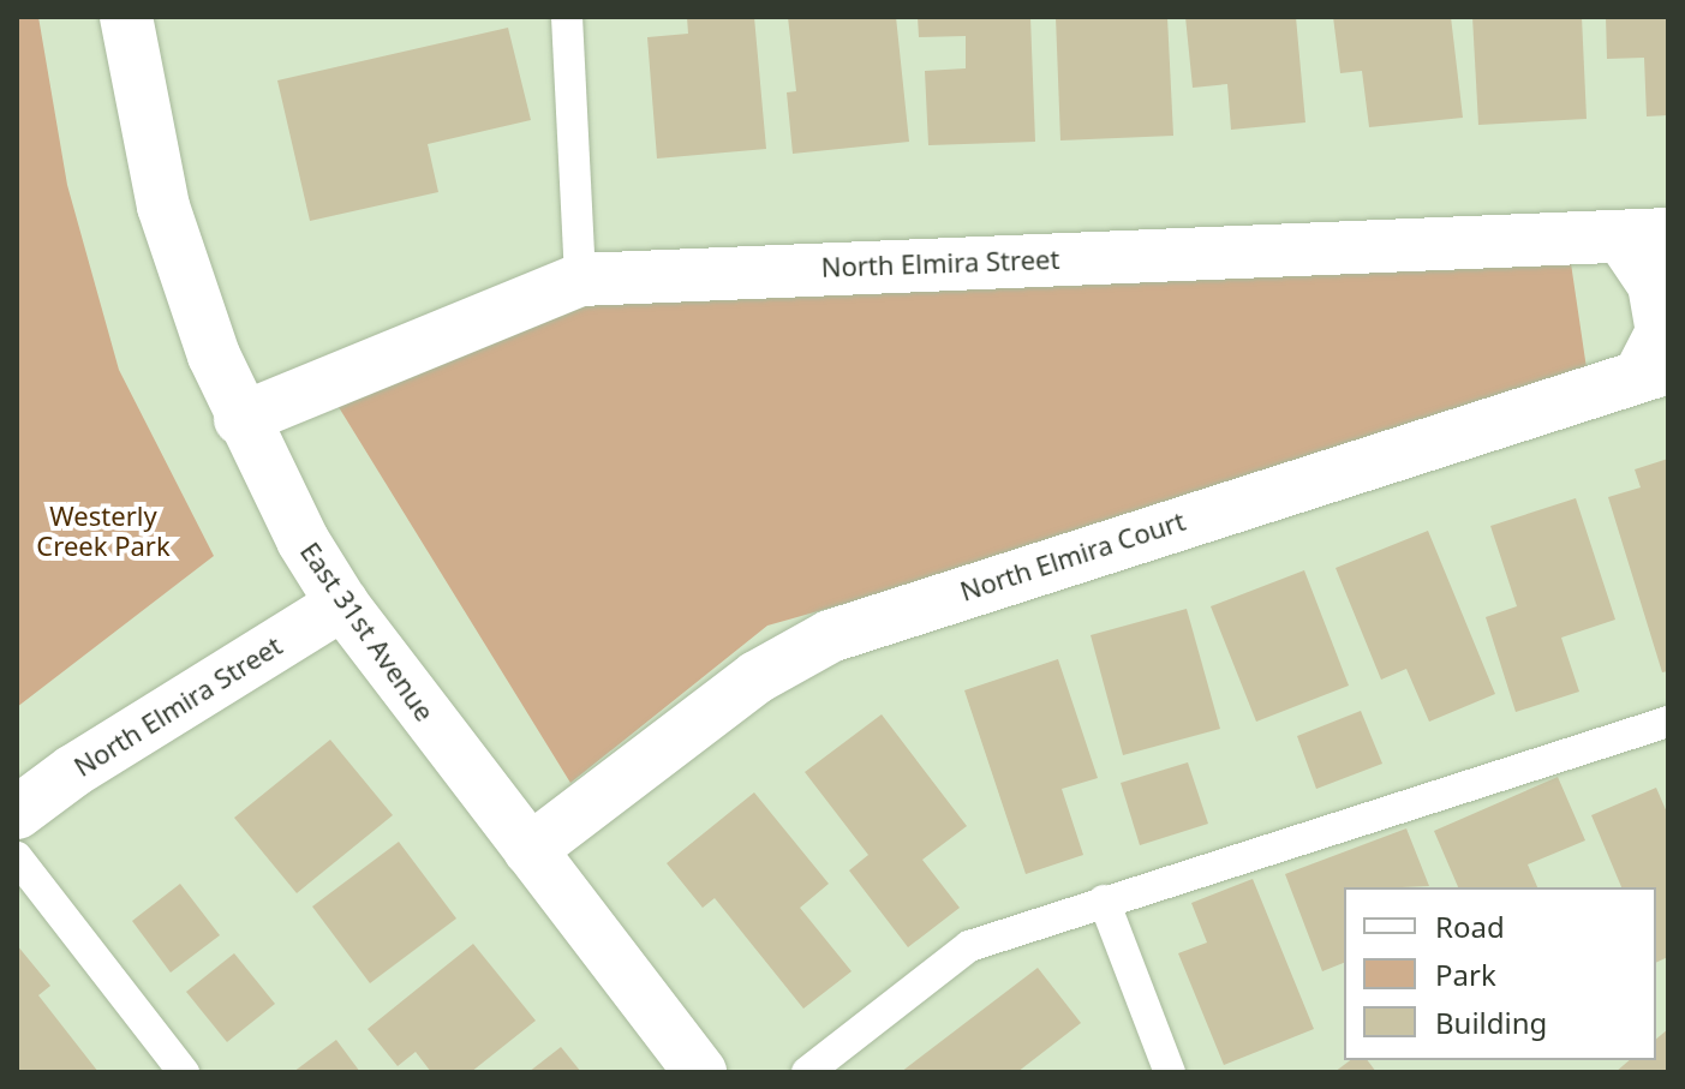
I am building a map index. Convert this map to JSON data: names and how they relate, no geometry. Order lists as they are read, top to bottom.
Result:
{
  "streets": {
    "street": ["North Elmira Street", "North Elmira Court", "East 31st Avenue"]
  },
  "crossings": [
    ["North Elmira Street", "East 31st Avenue"],
    ["North Elmira Court", "East 31st Avenue"]
  ],
  "parks": ["Westerly Creek Park"],
  "legend": ["Road", "Park", "Building"]
}
